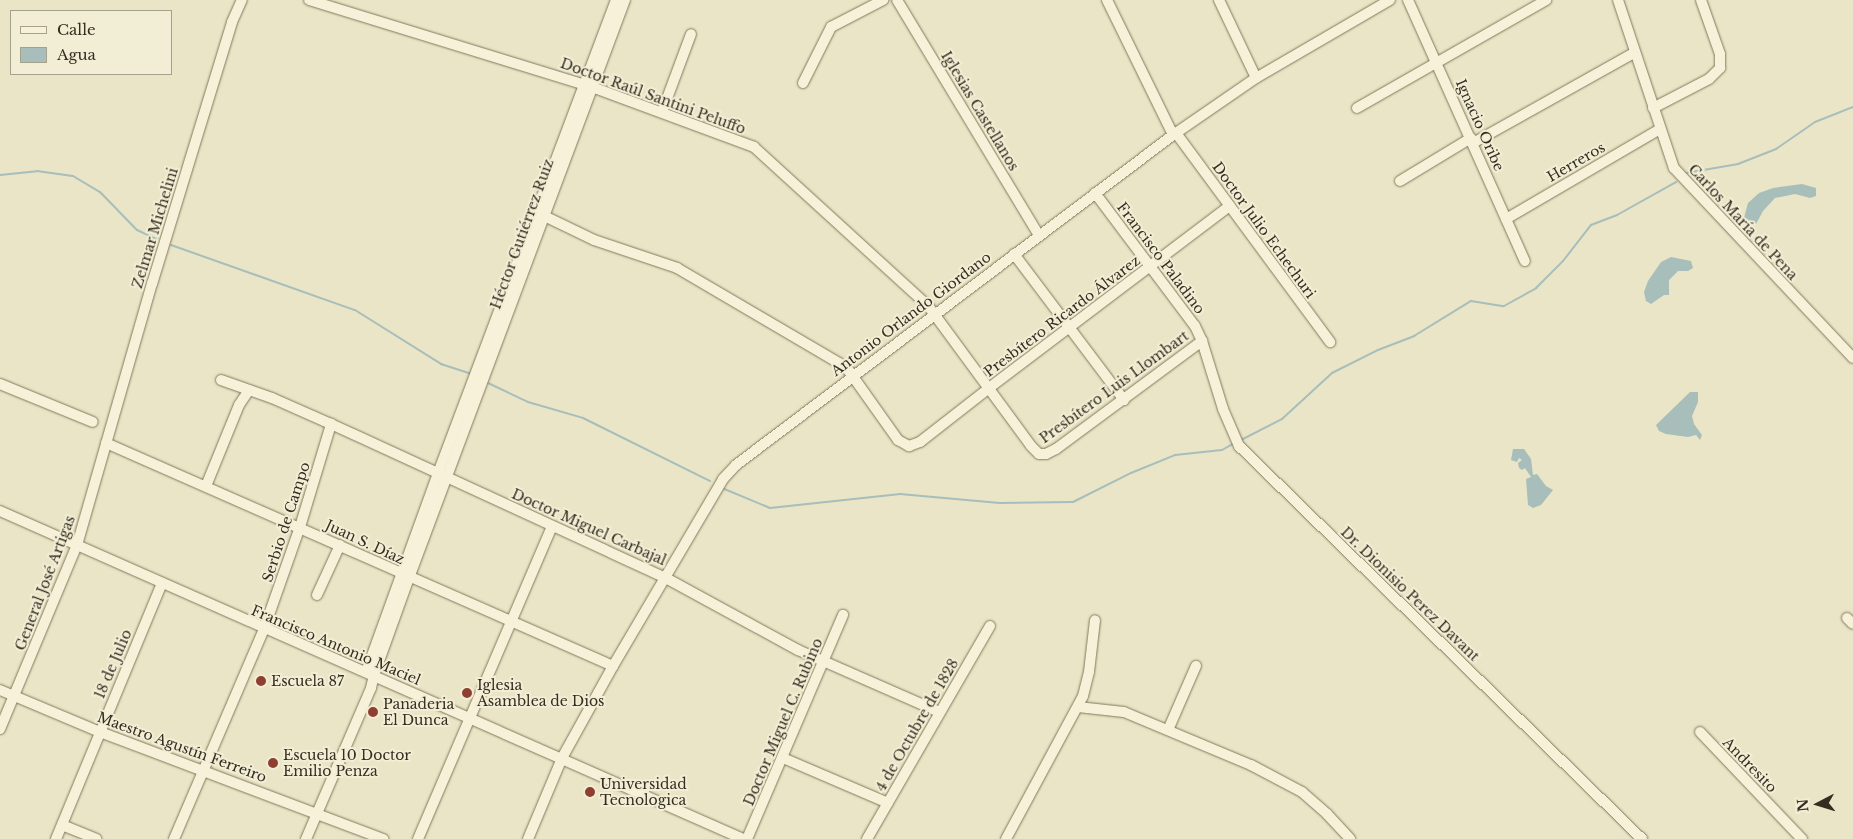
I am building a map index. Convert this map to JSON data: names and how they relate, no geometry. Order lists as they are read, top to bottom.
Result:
{
  "streets": {
    "street": [
      "Doctor Raúl Santini Peluffo",
      "Iglesias Castellanos",
      "Ignacio Oribe",
      "Herreros",
      "Carlos María de Pena",
      "Zelmar Michelini",
      "Doctor Julio Echechuri",
      "Héctor Gutiérrez Ruiz",
      "Francisco Paladino",
      "Antonio Orlando Giordano",
      "Presbítero Ricardo Álvarez",
      "Presbítero Luis Llombart",
      "Serbio de Campo",
      "Doctor Miguel Carbajal",
      "Juan S. Díaz",
      "General José Artigas",
      "Dr. Dionisio Perez Davant",
      "Francisco Antonio Maciel",
      "18 de Julio",
      "Doctor Miguel C. Rubino",
      "4 de Octubre de 1828",
      "Maestro Agustín Ferreiro",
      "Andresito"
    ]
  },
  "crossings": [
    ["Doctor Raúl Santini Peluffo", "Héctor Gutiérrez Ruiz"],
    ["Doctor Raúl Santini Peluffo", "Antonio Orlando Giordano"],
    ["Doctor Raúl Santini Peluffo", "Presbítero Ricardo Álvarez"],
    ["Doctor Raúl Santini Peluffo", "Presbítero Luis Llombart"],
    ["Iglesias Castellanos", "Antonio Orlando Giordano"],
    ["Ignacio Oribe", "Herreros"],
    ["Herreros", "Carlos María de Pena"],
    ["Zelmar Michelini", "Juan S. Díaz"],
    ["Zelmar Michelini", "General José Artigas"],
    ["Doctor Julio Echechuri", "Antonio Orlando Giordano"],
    ["Doctor Julio Echechuri", "Presbítero Ricardo Álvarez"],
    ["Héctor Gutiérrez Ruiz", "Doctor Miguel Carbajal"],
    ["Francisco Paladino", "Antonio Orlando Giordano"],
    ["Francisco Paladino", "Presbítero Ricardo Álvarez"],
    ["Francisco Paladino", "Presbítero Luis Llombart"],
    ["Francisco Paladino", "Dr. Dionisio Perez Davant"],
    ["Antonio Orlando Giordano", "Presbítero Ricardo Álvarez"],
    ["Antonio Orlando Giordano", "Doctor Miguel Carbajal"],
    ["Antonio Orlando Giordano", "Juan S. Díaz"],
    ["Antonio Orlando Giordano", "Francisco Antonio Maciel"],
    ["Presbítero Luis Llombart", "Dr. Dionisio Perez Davant"],
    ["Serbio de Campo", "Doctor Miguel Carbajal"],
    ["Serbio de Campo", "Juan S. Díaz"],
    ["Serbio de Campo", "Francisco Antonio Maciel"],
    ["Serbio de Campo", "Maestro Agustín Ferreiro"],
    ["Doctor Miguel Carbajal", "Doctor Miguel C. Rubino"],
    ["Doctor Miguel Carbajal", "4 de Octubre de 1828"],
    ["Juan S. Díaz", "General José Artigas"],
    ["General José Artigas", "Francisco Antonio Maciel"],
    ["General José Artigas", "Maestro Agustín Ferreiro"],
    ["Francisco Antonio Maciel", "18 de Julio"],
    ["Francisco Antonio Maciel", "Doctor Miguel C. Rubino"],
    ["18 de Julio", "Maestro Agustín Ferreiro"]
  ],
  "places": [
    "Escuela 87",
    "Iglesia Asamblea de Dios",
    "Panaderia El Dunca",
    "Escuela 10 Doctor Emilio Penza",
    "Universidad Tecnologica"
  ],
  "legend": ["Calle", "Agua"],
  "north": "left"
}
